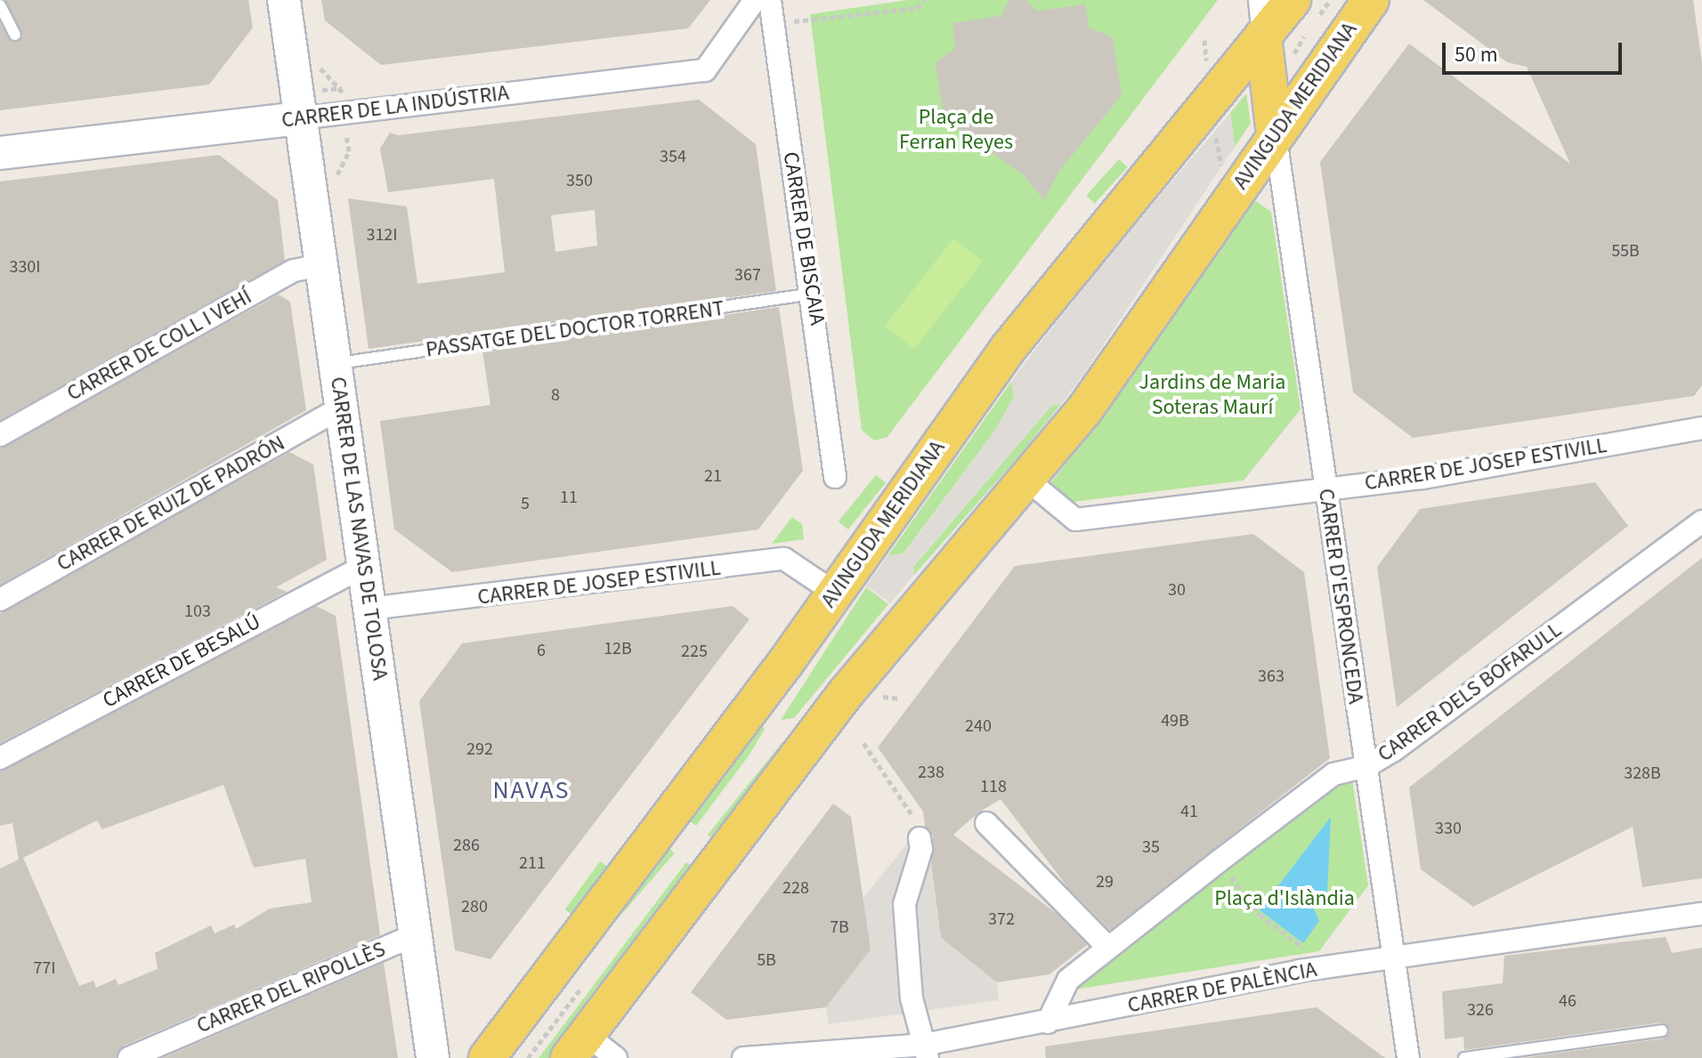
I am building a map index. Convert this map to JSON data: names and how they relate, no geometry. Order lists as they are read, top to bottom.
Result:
{
  "streets": {
    "main road": ["AVINGUDA MERIDIANA", "CARRER DE LA INDÚSTRIA", "CARRER DE LAS NAVAS DE TOLOSA"],
    "street": [
      "CARRER DE BISCAIA",
      "CARRER DE COLL I VEHÍ",
      "CARRER DE JOSEP ESTIVILL",
      "CARRER DE RUIZ DE PADRÓN",
      "CARRER D'ESPRONCEDA",
      "CARRER DE BESALÚ",
      "CARRER DELS BOFARULL",
      "CARRER DEL RIPOLLÈS",
      "CARRER DE PALÈNCIA"
    ],
    "lane": ["PASSATGE DEL DOCTOR TORRENT"]
  },
  "crossings": [
    ["AVINGUDA MERIDIANA", "CARRER DE JOSEP ESTIVILL"],
    ["AVINGUDA MERIDIANA", "CARRER D'ESPRONCEDA"],
    ["CARRER DE LA INDÚSTRIA", "CARRER DE LAS NAVAS DE TOLOSA"],
    ["CARRER DE BISCAIA", "PASSATGE DEL DOCTOR TORRENT"],
    ["PASSATGE DEL DOCTOR TORRENT", "CARRER DE LAS NAVAS DE TOLOSA"],
    ["CARRER DE COLL I VEHÍ", "CARRER DE LAS NAVAS DE TOLOSA"],
    ["CARRER DE JOSEP ESTIVILL", "CARRER DE LAS NAVAS DE TOLOSA"],
    ["CARRER DE JOSEP ESTIVILL", "CARRER D'ESPRONCEDA"],
    ["CARRER DE RUIZ DE PADRÓN", "CARRER DE LAS NAVAS DE TOLOSA"],
    ["CARRER DE LAS NAVAS DE TOLOSA", "CARRER DE BESALÚ"],
    ["CARRER DE LAS NAVAS DE TOLOSA", "CARRER DEL RIPOLLÈS"],
    ["CARRER D'ESPRONCEDA", "CARRER DELS BOFARULL"],
    ["CARRER D'ESPRONCEDA", "CARRER DE PALÈNCIA"],
    ["CARRER DELS BOFARULL", "CARRER DE PALÈNCIA"]
  ],
  "districts": ["NAVAS"],
  "parks": ["Plaça de Ferran Reyes", "Jardins de Maria Soteras Maurí", "Plaça d'Islàndia"],
  "house_numbers": [
    "354",
    "350",
    "312I",
    "55B",
    "330I",
    "367",
    "8",
    "21",
    "11",
    "5",
    "30",
    "103",
    "12B",
    "6",
    "225",
    "363",
    "49B",
    "240",
    "292",
    "238",
    "328B",
    "118",
    "41",
    "330",
    "286",
    "35",
    "211",
    "29",
    "228",
    "280",
    "372",
    "7B",
    "5B",
    "77I",
    "46",
    "326"
  ],
  "scale_bar": "50 m"
}
